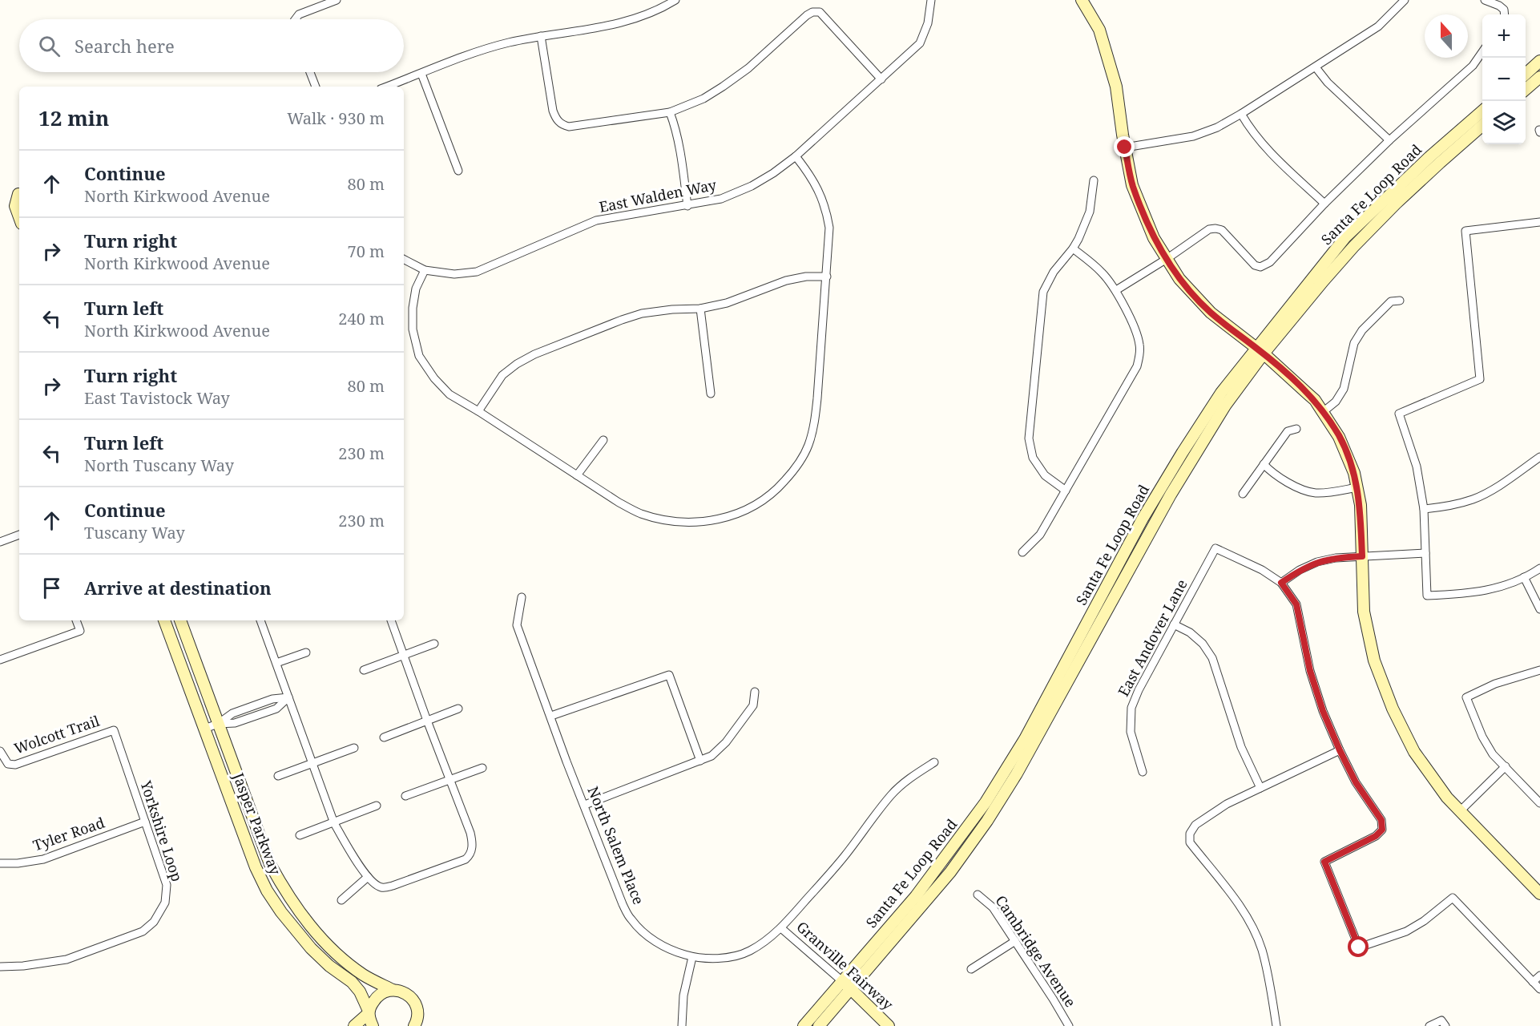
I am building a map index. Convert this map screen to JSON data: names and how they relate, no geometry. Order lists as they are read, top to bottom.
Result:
{
  "streets": {
    "main road": ["Santa Fe Loop Road", "Jasper Parkway", "Granville Fairway"],
    "street": [
      "East Walden Way",
      "East Andover Lane",
      "Wolcott Trail",
      "Yorkshire Loop",
      "Tyler Road",
      "North Salem Place",
      "Cambridge Avenue"
    ]
  },
  "crossings": [
    ["Santa Fe Loop Road", "Granville Fairway"],
    ["Wolcott Trail", "Yorkshire Loop"],
    ["Yorkshire Loop", "Tyler Road"],
    ["North Salem Place", "Granville Fairway"]
  ],
  "north": "top",
  "page": {
    "map_buttons": ["+", "−"],
    "search": "Search here",
    "heading": ["12 min", "Walk · 930 m"],
    "list": [
      ["Continue", "North Kirkwood Avenue", "80 m"],
      ["Turn right", "North Kirkwood Avenue", "70 m"],
      ["Turn left", "North Kirkwood Avenue", "240 m"],
      ["Turn right", "East Tavistock Way", "80 m"],
      ["Turn left", "North Tuscany Way", "230 m"],
      ["Continue", "Tuscany Way", "230 m"],
      "Arrive at destination"
    ]
  }
}
